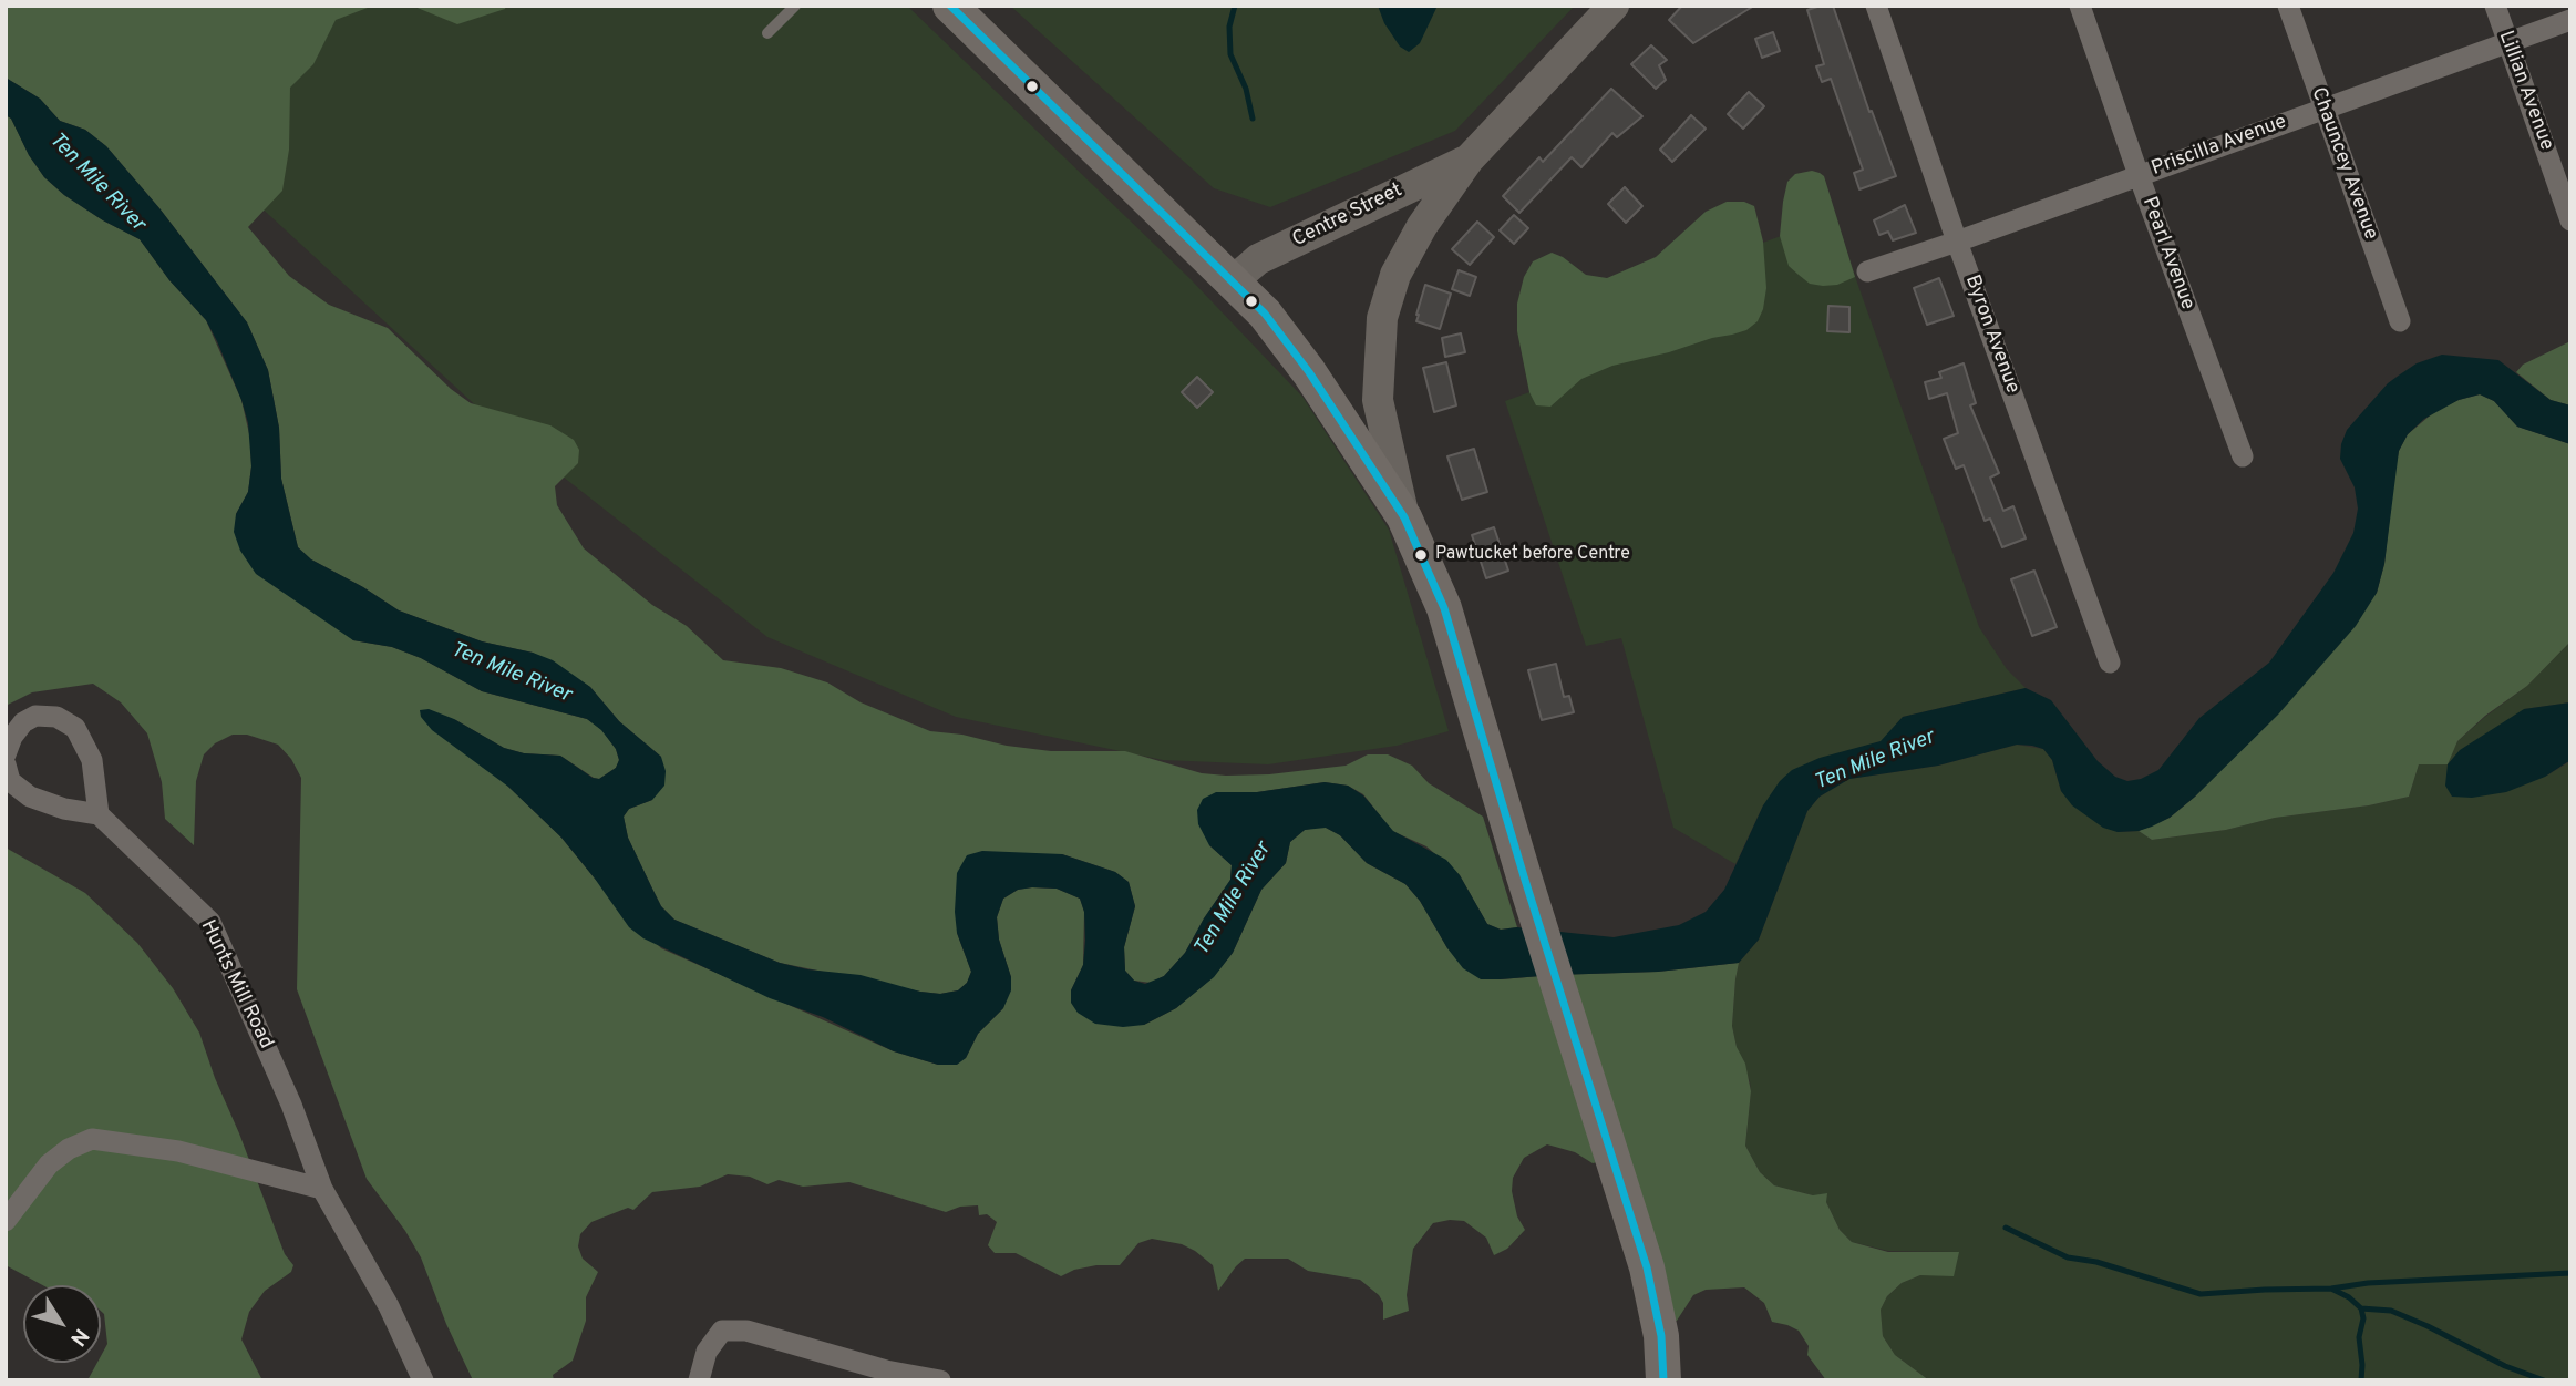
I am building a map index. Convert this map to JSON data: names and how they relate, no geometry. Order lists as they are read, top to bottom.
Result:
{
  "streets": {
    "main road": ["Centre Street"],
    "street": [
      "Lillian Avenue",
      "Priscilla Avenue",
      "Chauncey Avenue",
      "Pearl Avenue",
      "Byron Avenue",
      "Hunts Mill Road"
    ]
  },
  "crossings": [
    ["Lillian Avenue", "Priscilla Avenue"],
    ["Priscilla Avenue", "Chauncey Avenue"],
    ["Priscilla Avenue", "Pearl Avenue"],
    ["Priscilla Avenue", "Byron Avenue"]
  ],
  "water": ["Ten Mile River"],
  "places": ["Pawtucket before Centre"],
  "north": "bottom right"
}
